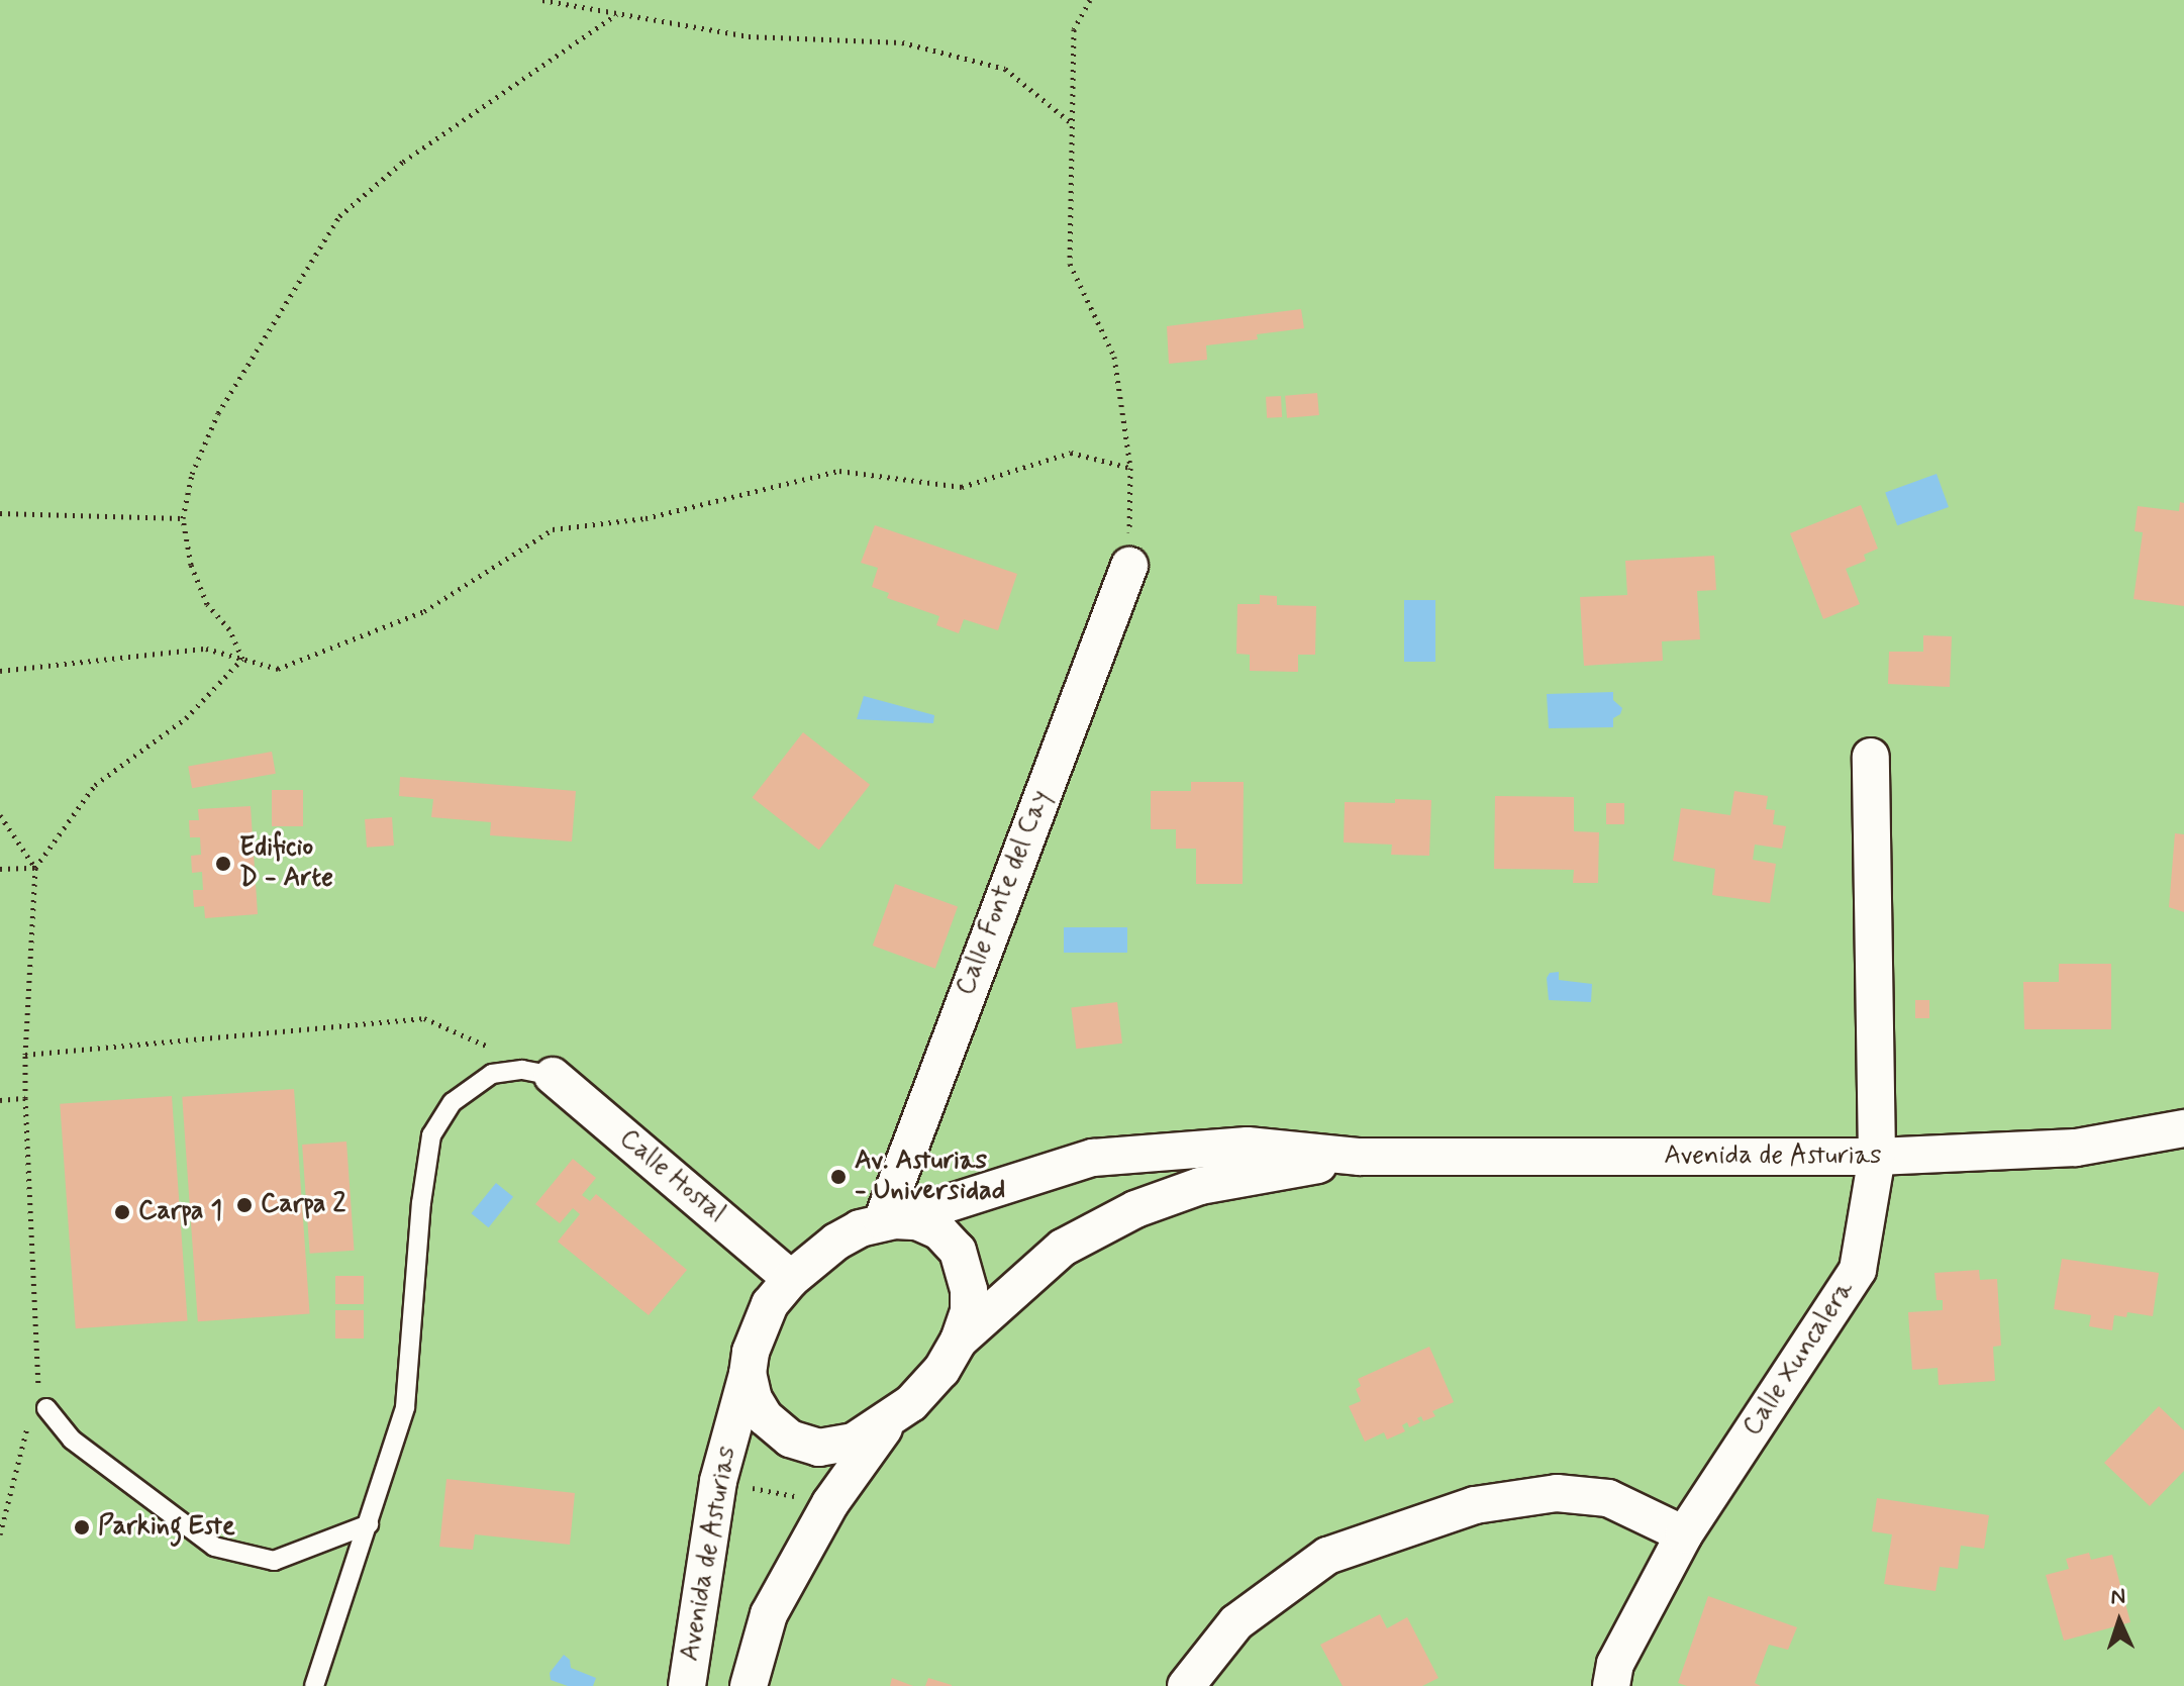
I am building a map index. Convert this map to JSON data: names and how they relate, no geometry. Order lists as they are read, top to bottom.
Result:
{
  "streets": {
    "street": [
      "Calle Fonte del Cay",
      "Avenida de Asturias",
      "Calle Hostal",
      "Calle Xuncalera"
    ]
  },
  "crossings": [
    ["Calle Fonte del Cay", "Avenida de Asturias"],
    ["Calle Fonte del Cay", "Calle Hostal"],
    ["Avenida de Asturias", "Calle Hostal"],
    ["Avenida de Asturias", "Calle Xuncalera"]
  ],
  "places": [
    "Edificio D - Arte",
    "Av. Asturias - Universidad",
    "Carpa 2",
    "Carpa 1",
    "Parking Este"
  ],
  "north": "top"
}
